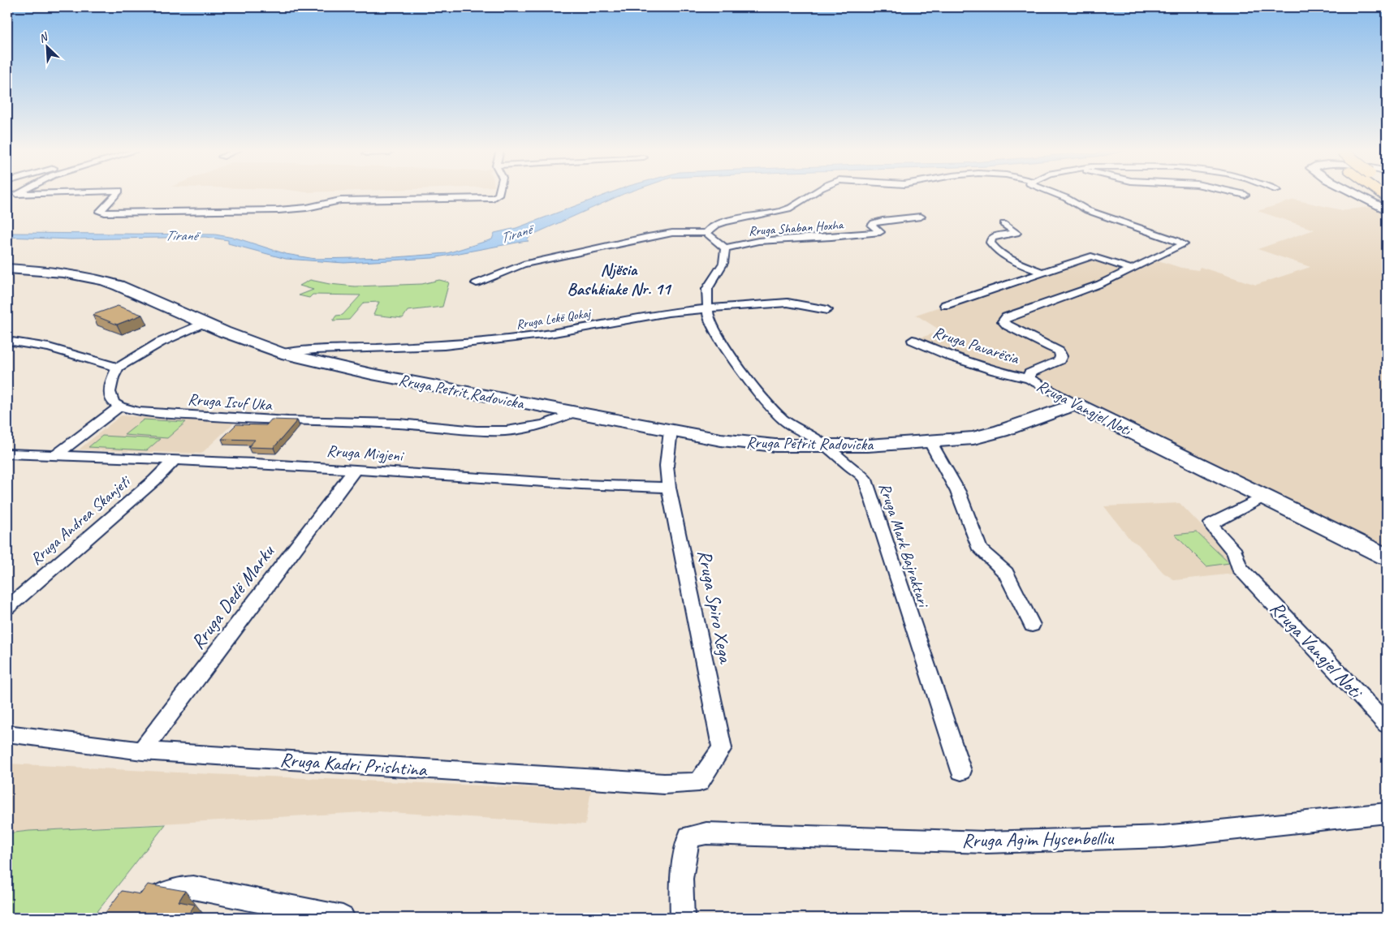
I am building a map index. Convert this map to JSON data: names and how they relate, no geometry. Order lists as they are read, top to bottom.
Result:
{
  "streets": {
    "main road": ["Rruga Petrit Radovicka", "Rruga Vangjel Noti"],
    "street": [
      "Rruga Shaban Hoxha",
      "Rruga Lekë Qokaj",
      "Rruga Pavarësia",
      "Rruga Isuf Uka",
      "Rruga Migjeni",
      "Rruga Andrea Skanjeti",
      "Rruga Mark Bajraktari",
      "Rruga Dedë Marku",
      "Rruga Spiro Xega",
      "Rruga Kadri Prishtina",
      "Rruga Agim Hysenbelliu"
    ]
  },
  "crossings": [
    ["Rruga Shaban Hoxha", "Rruga Mark Bajraktari"],
    ["Rruga Lekë Qokaj", "Rruga Petrit Radovicka"],
    ["Rruga Lekë Qokaj", "Rruga Mark Bajraktari"],
    ["Rruga Pavarësia", "Rruga Vangjel Noti"],
    ["Rruga Petrit Radovicka", "Rruga Isuf Uka"],
    ["Rruga Petrit Radovicka", "Rruga Vangjel Noti"],
    ["Rruga Petrit Radovicka", "Rruga Mark Bajraktari"],
    ["Rruga Petrit Radovicka", "Rruga Spiro Xega"],
    ["Rruga Migjeni", "Rruga Andrea Skanjeti"],
    ["Rruga Migjeni", "Rruga Dedë Marku"],
    ["Rruga Migjeni", "Rruga Spiro Xega"],
    ["Rruga Dedë Marku", "Rruga Kadri Prishtina"],
    ["Rruga Spiro Xega", "Rruga Kadri Prishtina"]
  ],
  "districts": ["Njësia Bashkiake Nr. 11"],
  "water": ["Tiranë"],
  "north": "top left"
}
